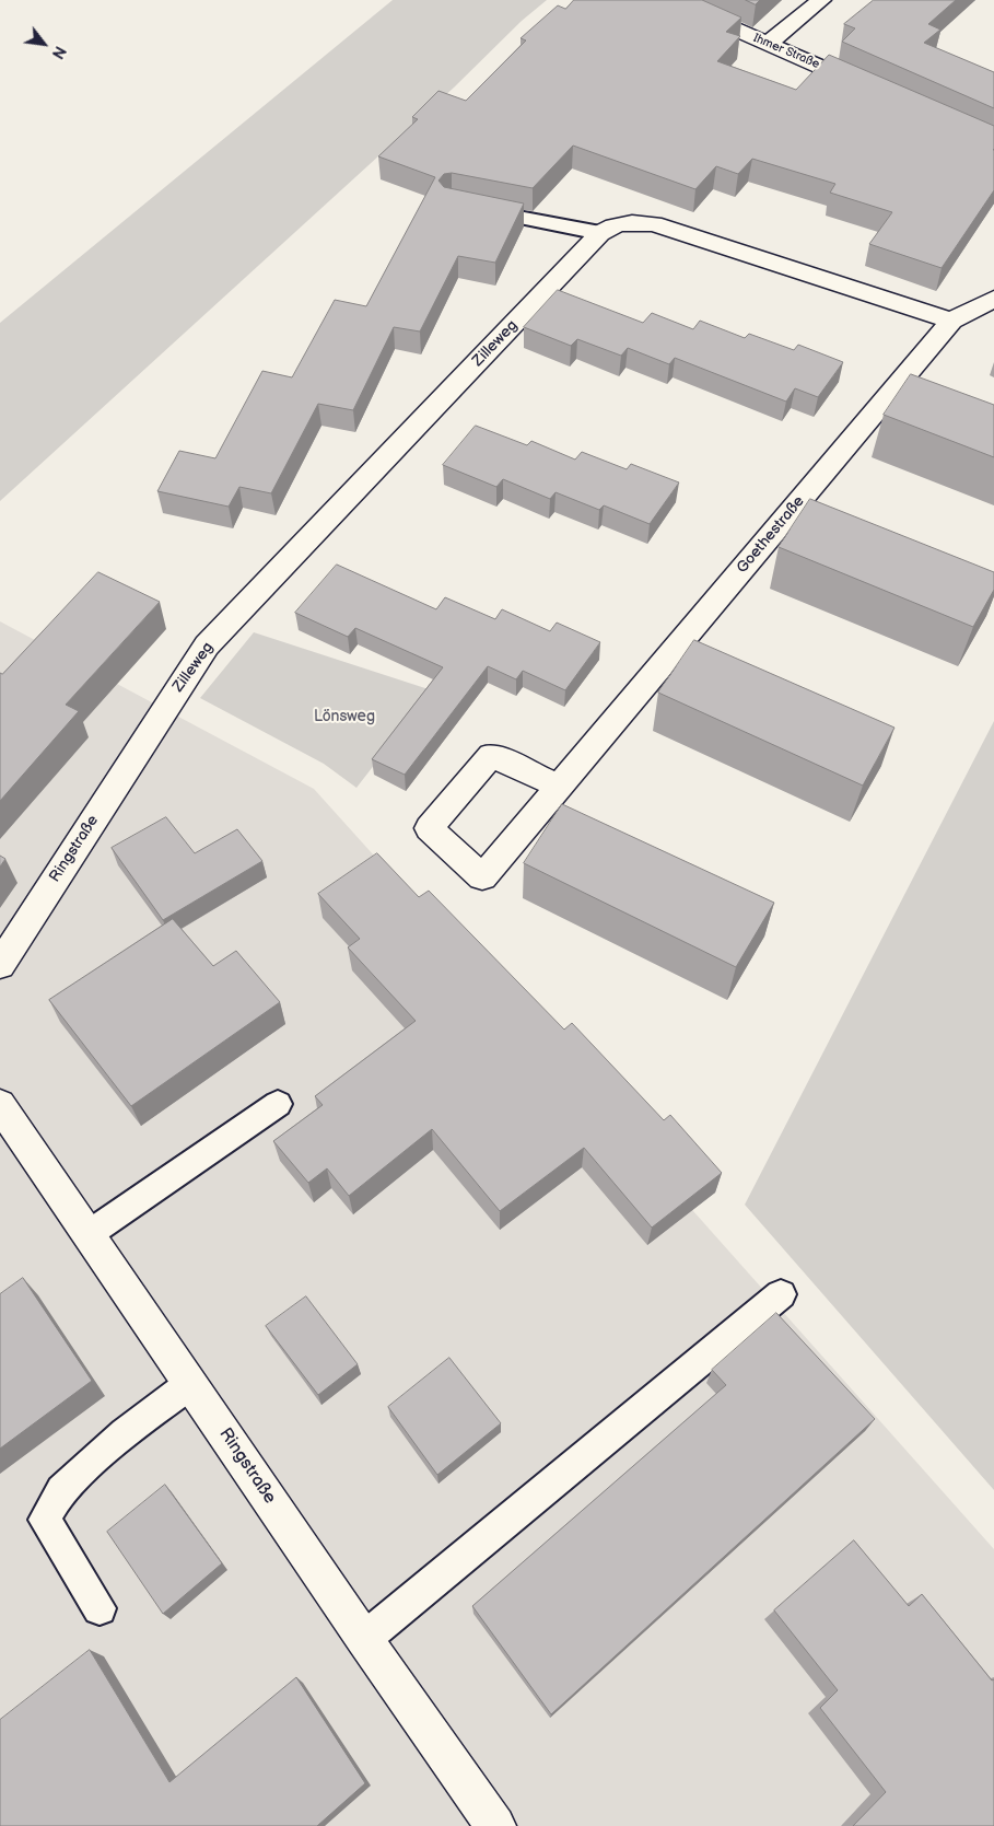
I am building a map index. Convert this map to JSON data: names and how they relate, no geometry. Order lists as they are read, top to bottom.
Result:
{
  "streets": {
    "street": [
      "Ihmer Straße",
      "Zilleweg",
      "Goethestraße",
      "Ringstraße"
    ]
  },
  "crossings": [
    ["Zilleweg", "Goethestraße"],
    ["Zilleweg", "Ringstraße"]
  ],
  "parks": ["Lönsweg"],
  "north": "bottom right"
}
